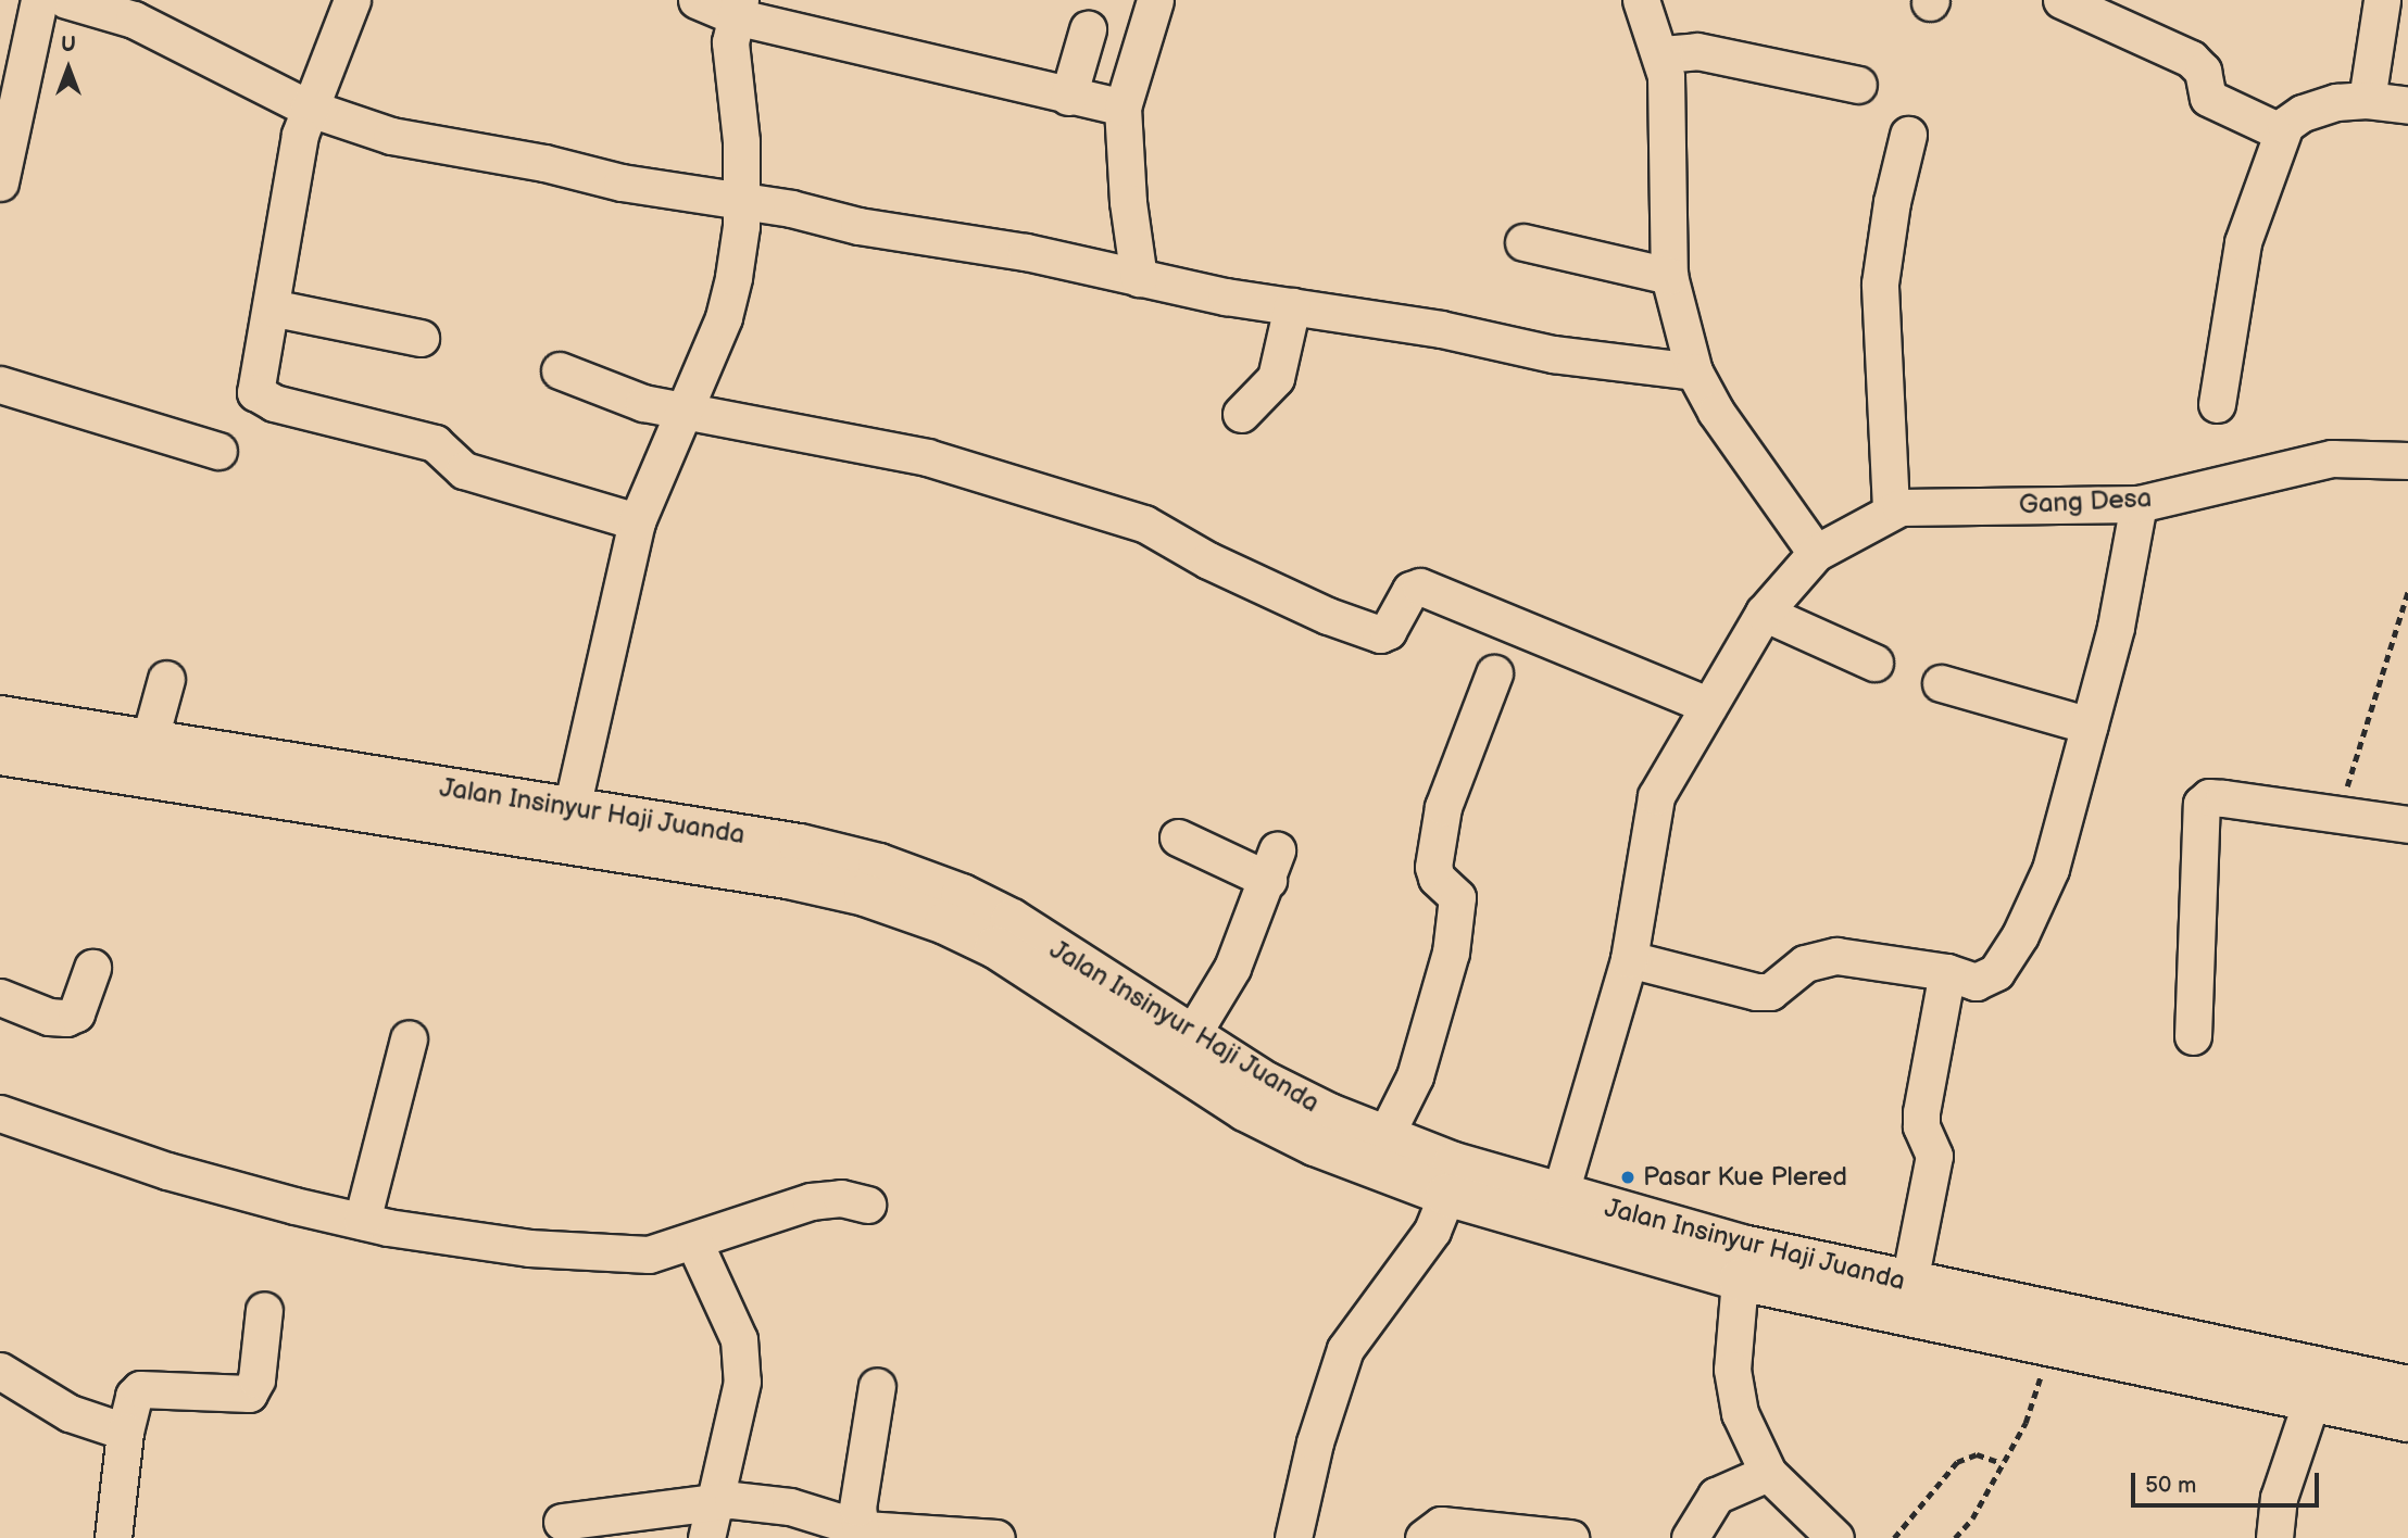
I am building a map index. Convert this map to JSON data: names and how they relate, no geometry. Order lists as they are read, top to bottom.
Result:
{
  "streets": {
    "highway": ["Jalan Insinyur Haji Juanda"],
    "street": ["Gang Desa"]
  },
  "crossings": [
    ["Gang Desa", "Jalan Insinyur Haji Juanda"]
  ],
  "places": ["Pasar Kue Plered"],
  "scale_bar": "50 m",
  "north": "top"
}
